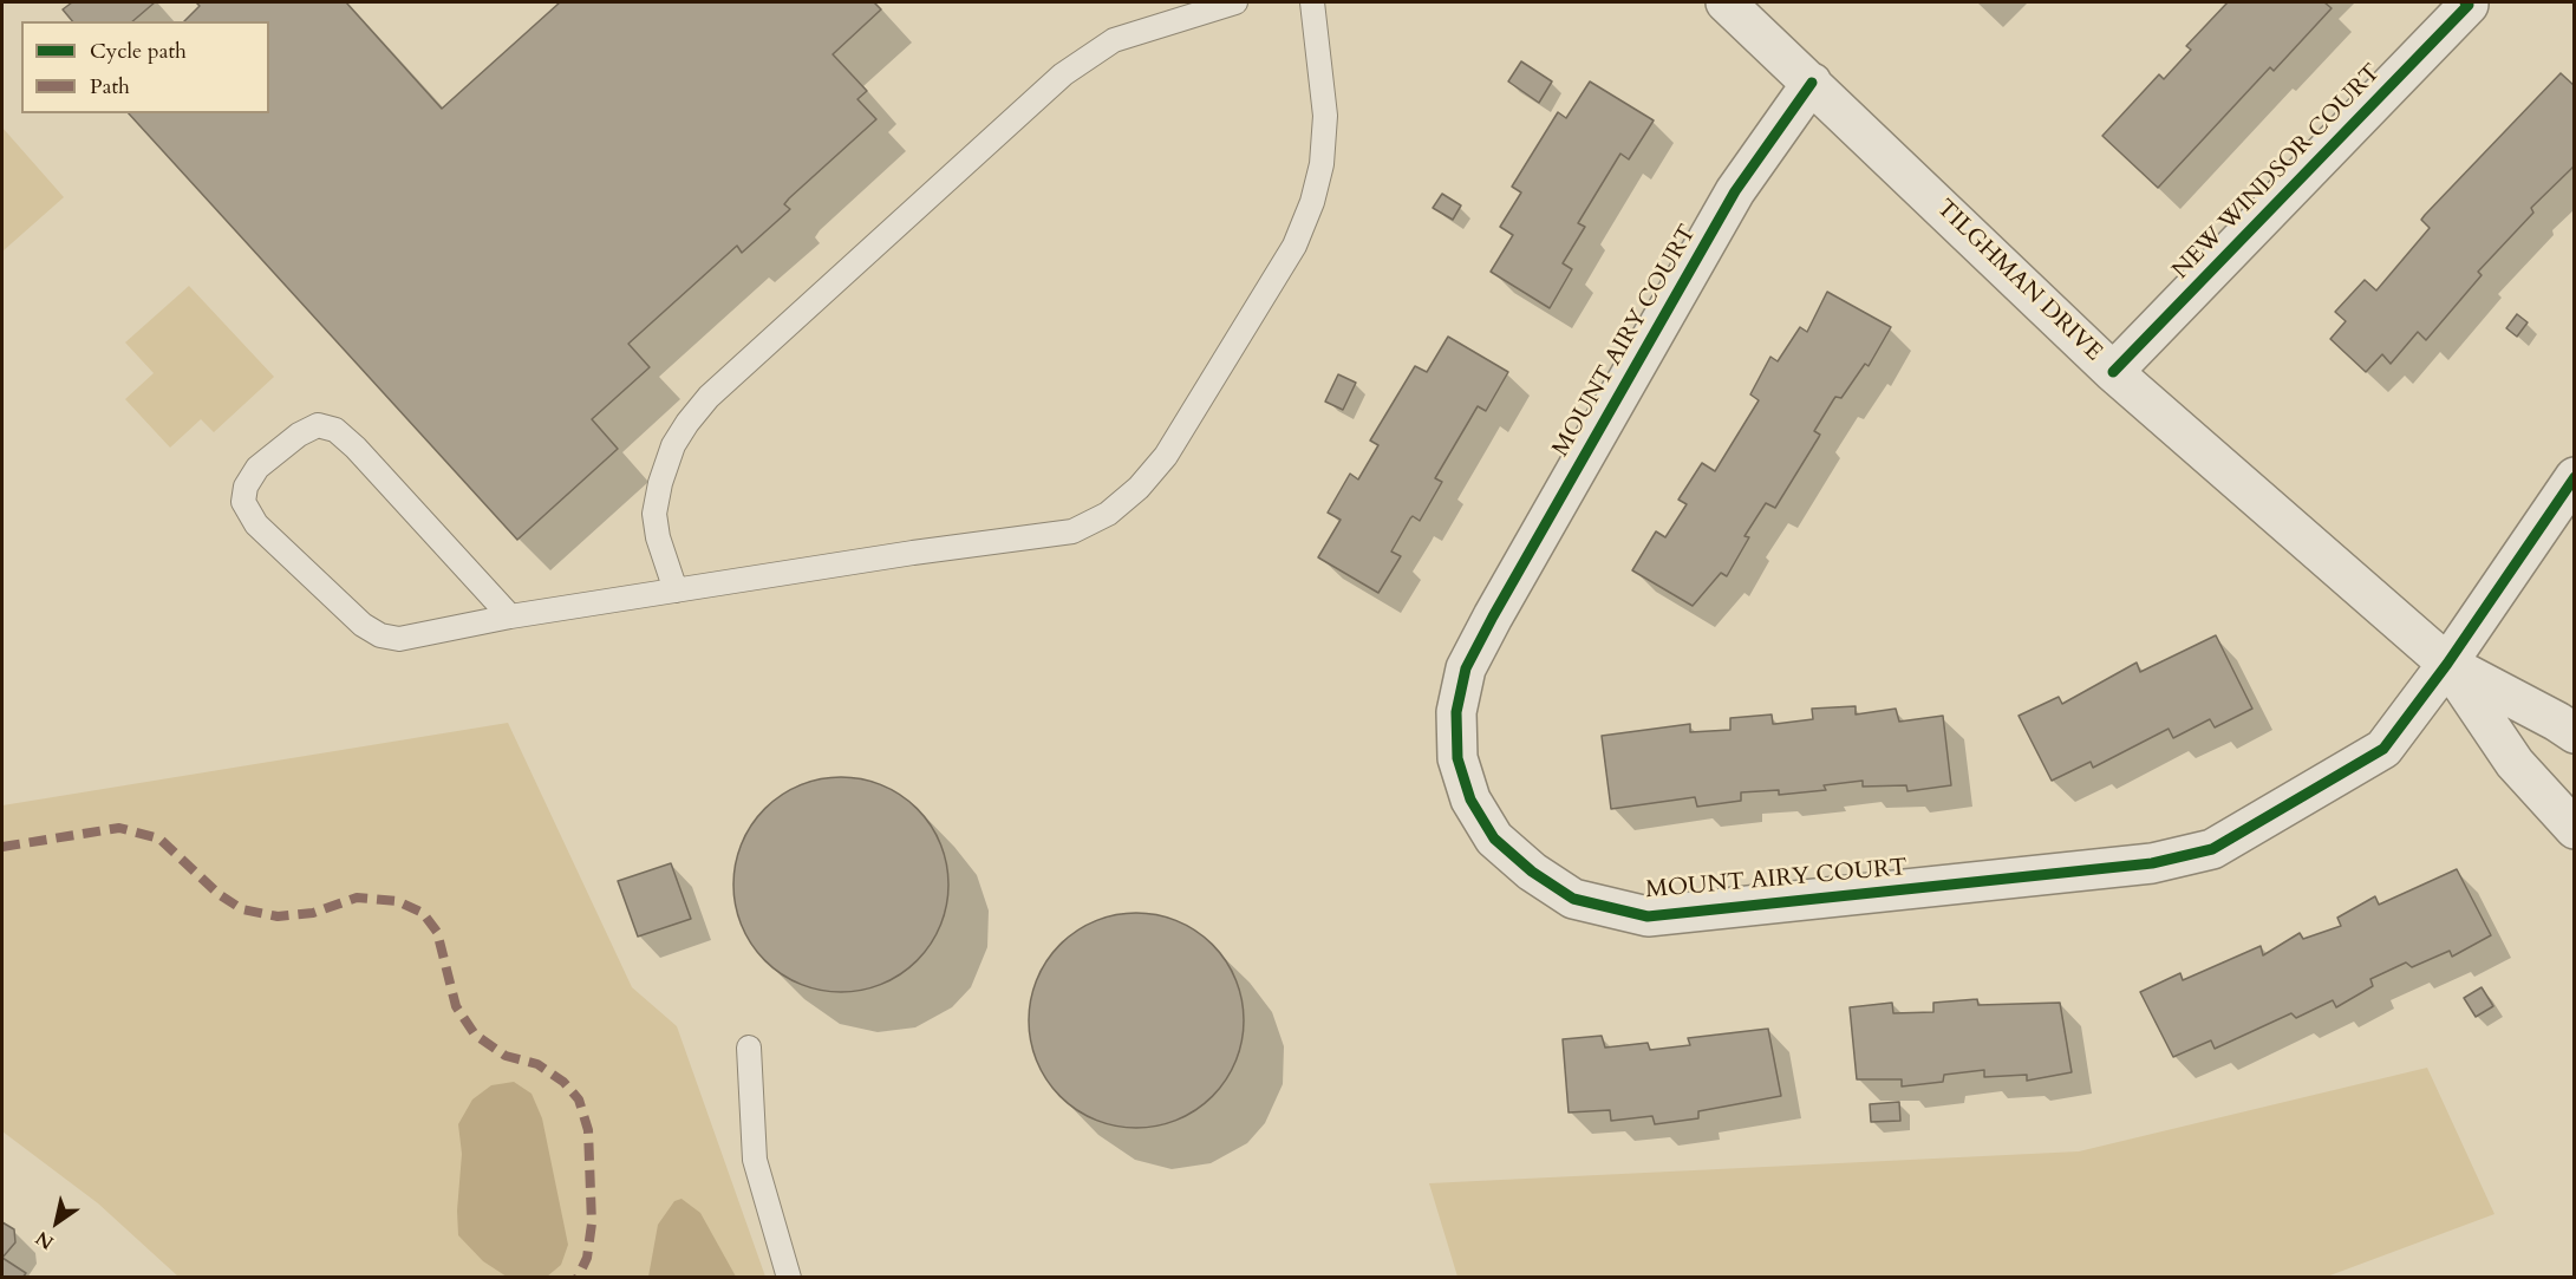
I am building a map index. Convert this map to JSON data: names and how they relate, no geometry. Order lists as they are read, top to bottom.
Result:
{
  "streets": {
    "street": ["NEW WINDSOR COURT", "TILGHMAN DRIVE", "MOUNT AIRY COURT"]
  },
  "crossings": [
    ["NEW WINDSOR COURT", "TILGHMAN DRIVE"],
    ["TILGHMAN DRIVE", "MOUNT AIRY COURT"]
  ],
  "legend": ["Cycle path", "Path"],
  "north": "bottom left"
}
